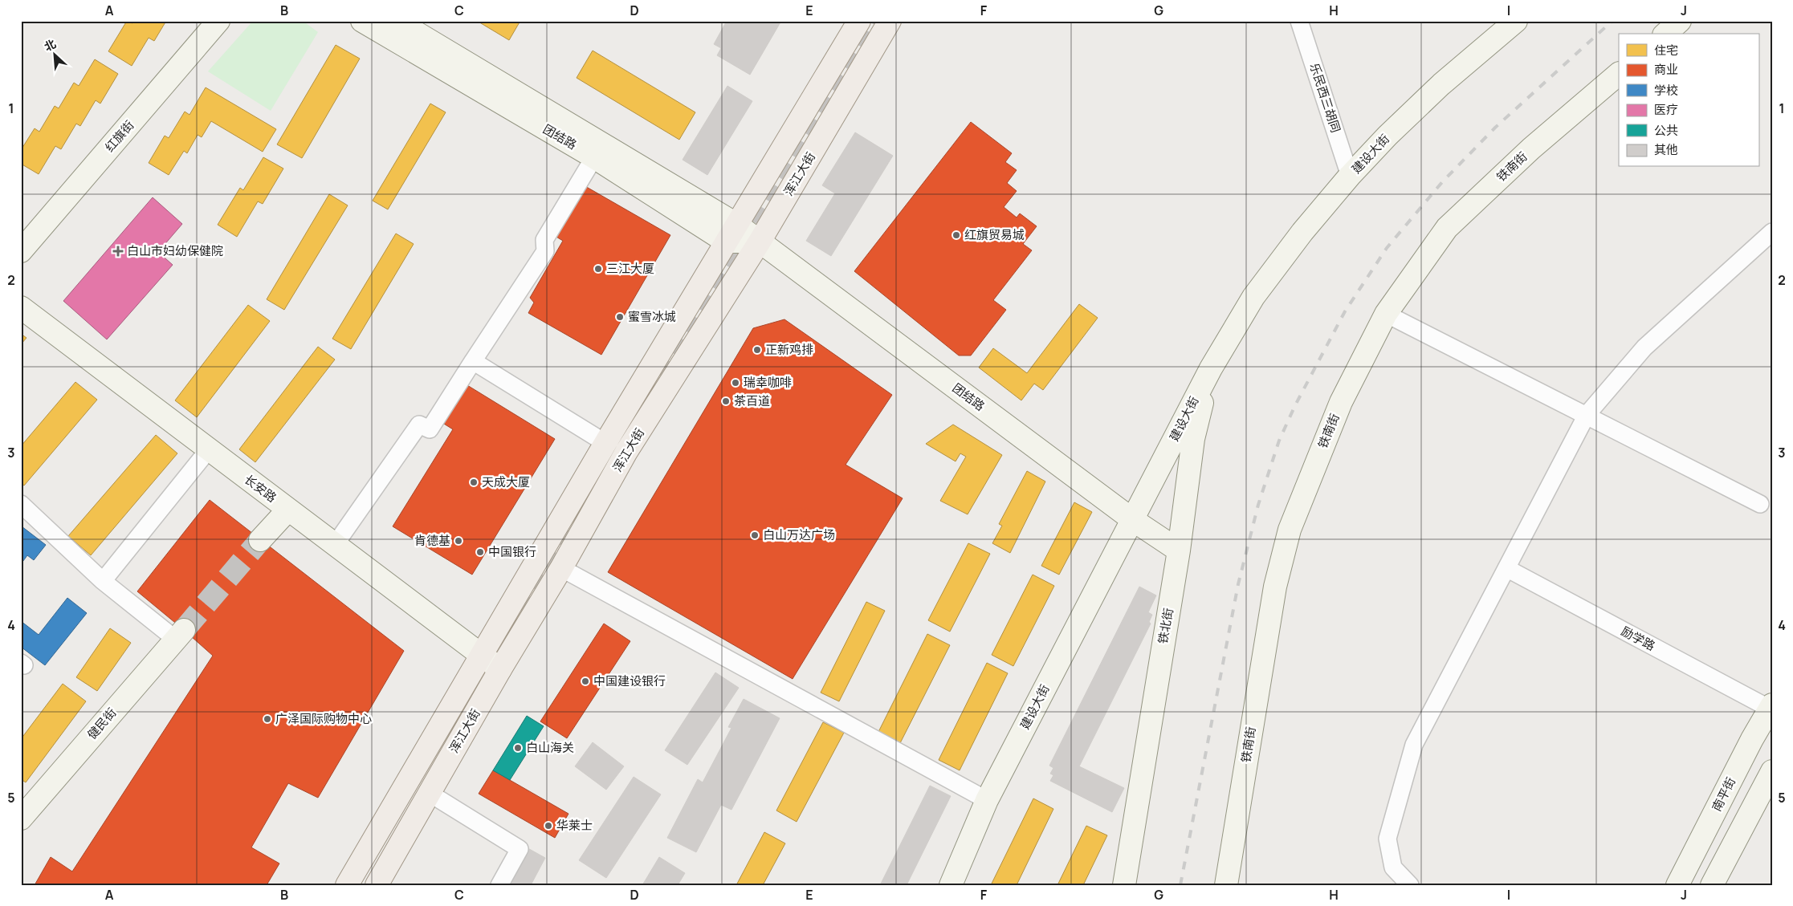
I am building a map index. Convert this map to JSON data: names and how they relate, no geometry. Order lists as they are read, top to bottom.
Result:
{
  "streets": {
    "main road": ["浑江大街"],
    "street": [
      "乐民西三胡同",
      "红旗街",
      "团结路",
      "建设大街",
      "铁南街",
      "长安路",
      "铁北街",
      "励学路",
      "健民街",
      "南平街"
    ]
  },
  "crossings": [
    ["乐民西三胡同", "建设大街"],
    ["团结路", "建设大街"],
    ["团结路", "浑江大街"],
    ["团结路", "铁北街"],
    ["建设大街", "铁北街"],
    ["浑江大街", "长安路"],
    ["励学路", "南平街"]
  ],
  "places": {
    "other": [
      "红旗贸易城",
      "三江大厦",
      "蜜雪冰城",
      "正新鸡排",
      "瑞幸咖啡",
      "茶百道",
      "天成大厦",
      "白山万达广场",
      "肯德基",
      "中国银行",
      "中国建设银行",
      "广泽国际购物中心",
      "白山海关",
      "华莱士"
    ],
    "health": ["白山市妇幼保健院"]
  },
  "legend": [
    "住宅",
    "商业",
    "学校",
    "医疗",
    "公共",
    "其他"
  ],
  "north": "top left",
  "grid": {
    "columns": [
      "A",
      "B",
      "C",
      "D",
      "E",
      "F",
      "G",
      "H",
      "I",
      "J"
    ],
    "rows": [
      "1",
      "2",
      "3",
      "4",
      "5"
    ]
  }
}
